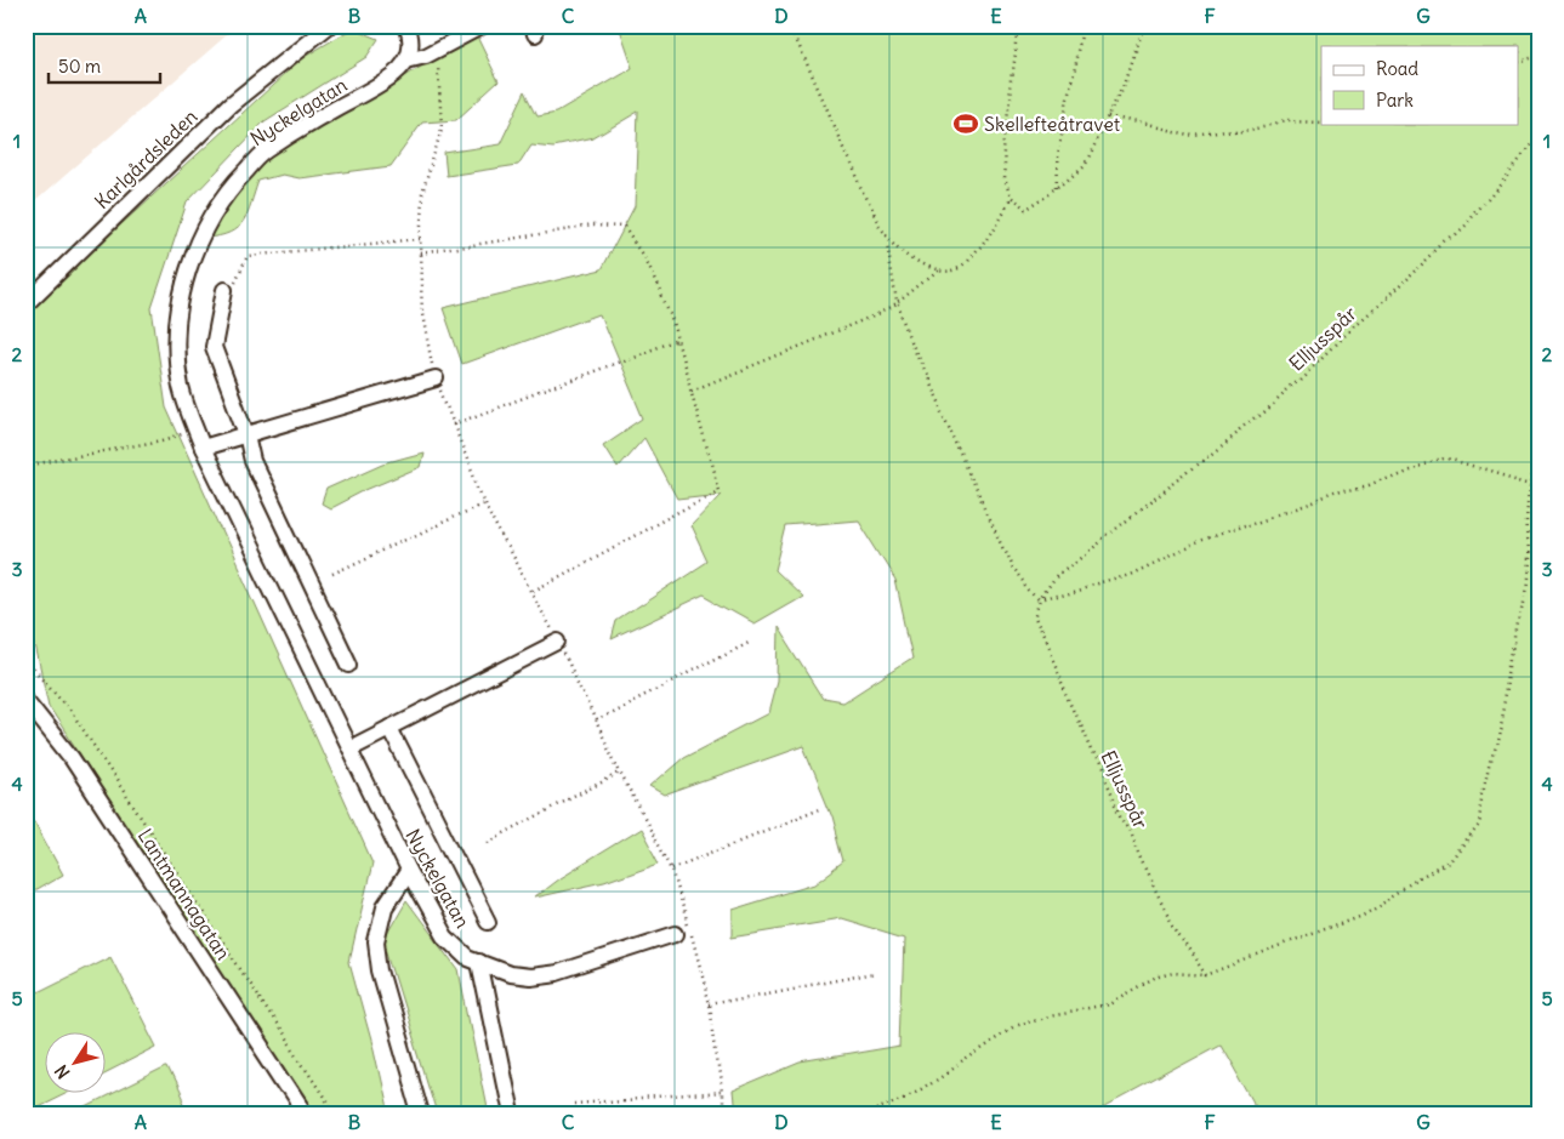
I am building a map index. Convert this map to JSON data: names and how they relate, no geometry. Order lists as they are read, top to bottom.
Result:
{
  "streets": {
    "street": ["Nyckelgatan", "Karlgårdsleden", "Lantmannagatan"],
    "path": ["Elljusspår"]
  },
  "places": {
    "sports": ["Skellefteåtravet"]
  },
  "legend": ["Road", "Park"],
  "scale_bar": "50 m",
  "north": "bottom left",
  "grid": {
    "columns": [
      "A",
      "B",
      "C",
      "D",
      "E",
      "F",
      "G"
    ],
    "rows": [
      "1",
      "2",
      "3",
      "4",
      "5"
    ]
  }
}
